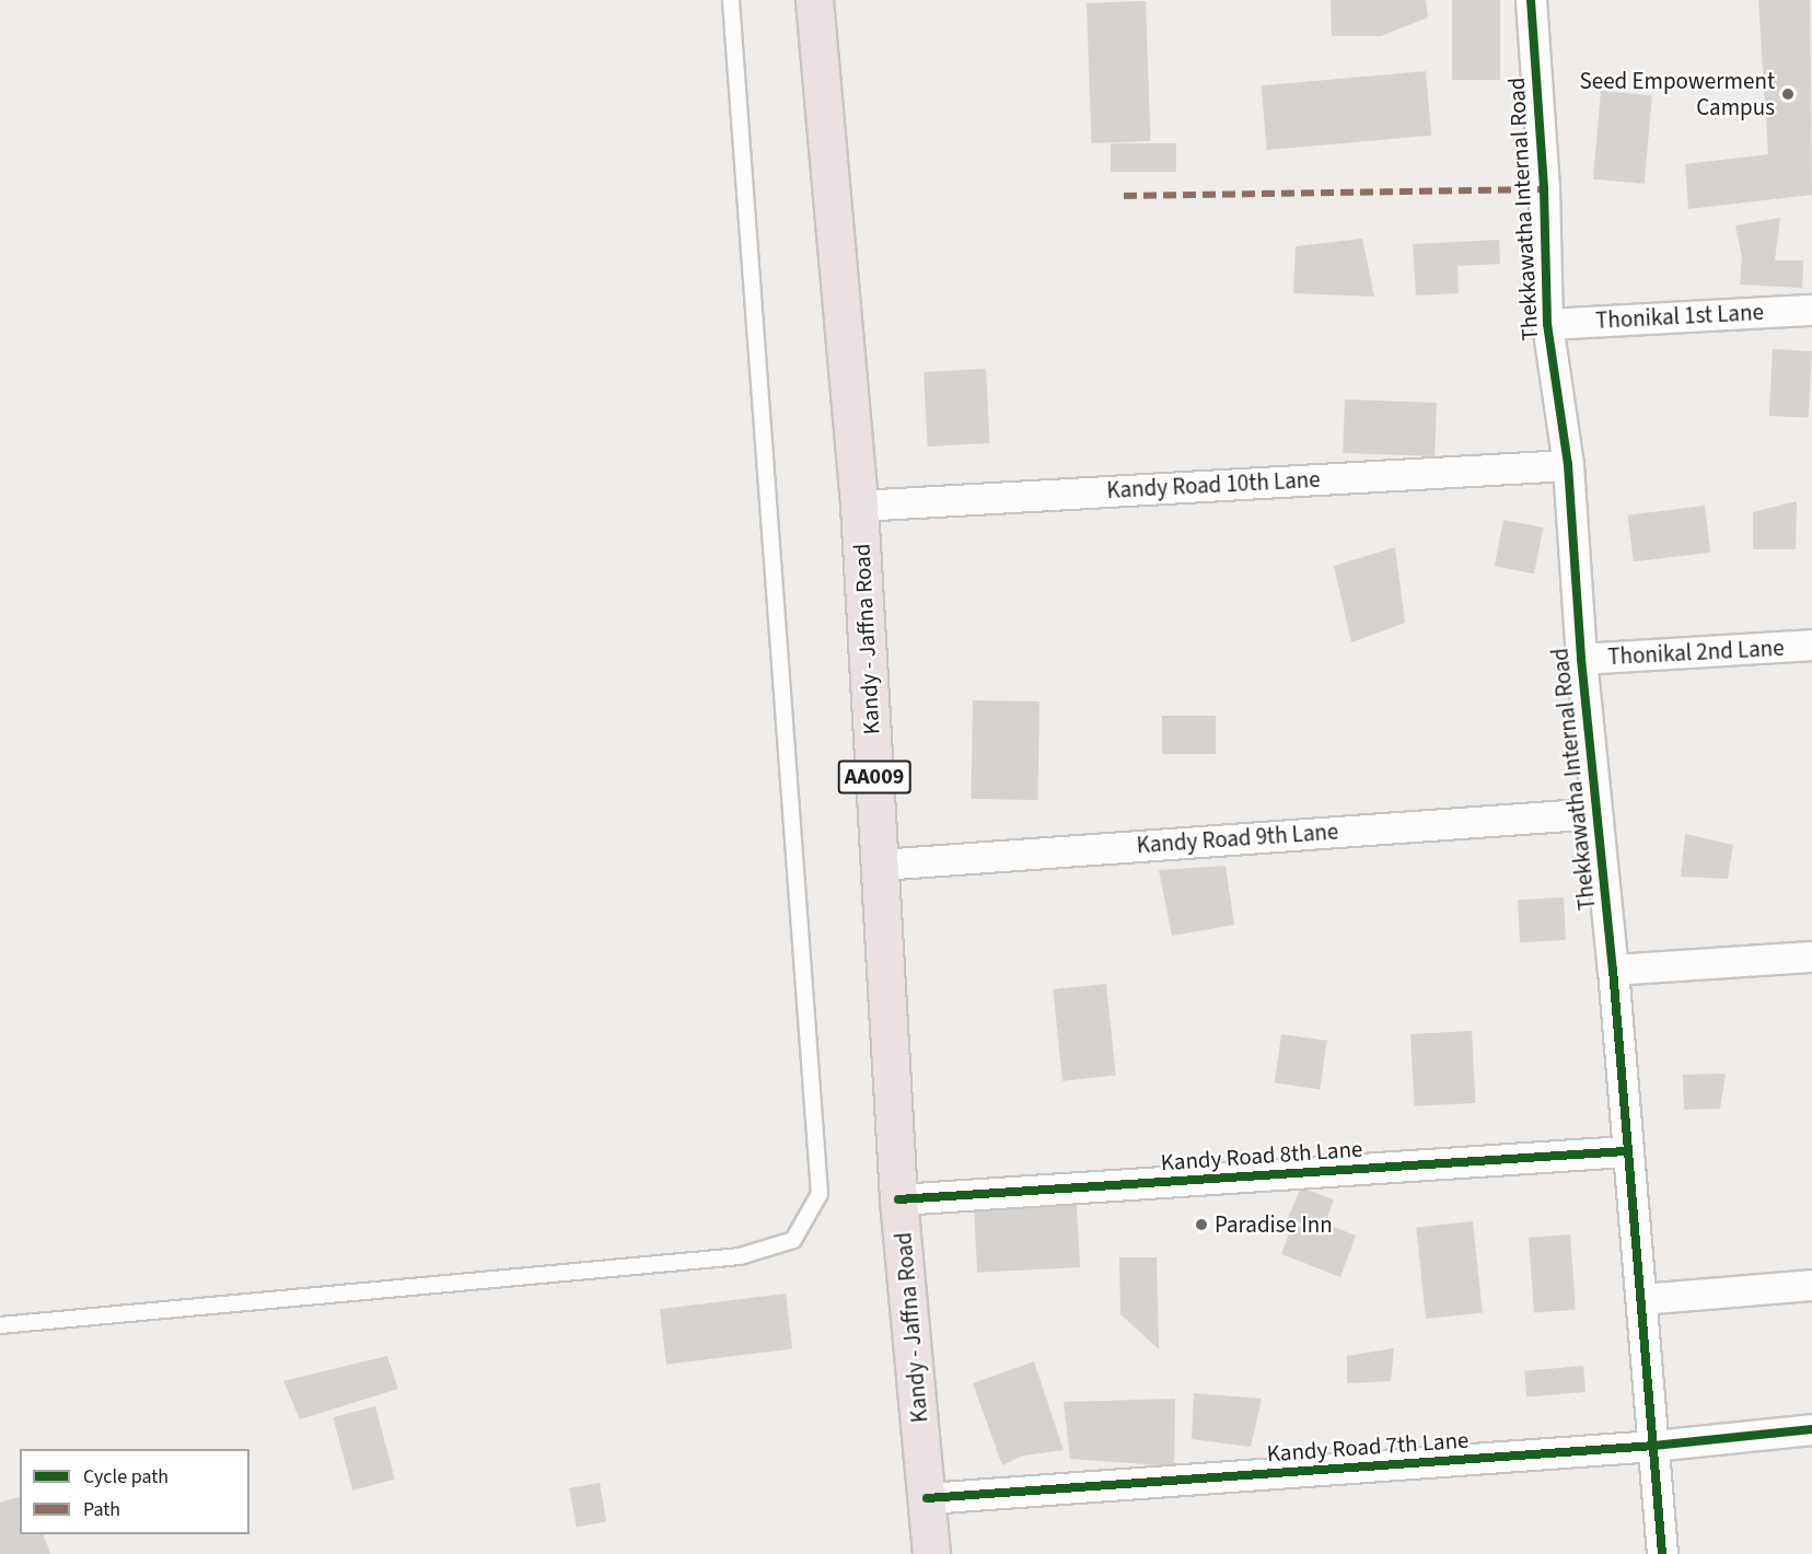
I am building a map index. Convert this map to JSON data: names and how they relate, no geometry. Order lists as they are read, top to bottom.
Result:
{
  "streets": {
    "highway": ["Kandy - Jaffna Road", "AA009"],
    "street": [
      "Thekkawatha Internal Road",
      "Thonikal 1st Lane",
      "Kandy Road 10th Lane",
      "Thonikal 2nd Lane",
      "Kandy Road 9th Lane",
      "Kandy Road 8th Lane",
      "Kandy Road 7th Lane"
    ]
  },
  "crossings": [
    ["Thekkawatha Internal Road", "Thonikal 1st Lane"],
    ["Thekkawatha Internal Road", "Kandy Road 10th Lane"],
    ["Thekkawatha Internal Road", "Thonikal 2nd Lane"],
    ["Thekkawatha Internal Road", "Kandy Road 9th Lane"],
    ["Thekkawatha Internal Road", "Kandy Road 8th Lane"],
    ["Thekkawatha Internal Road", "Kandy Road 7th Lane"],
    ["Kandy Road 10th Lane", "Kandy - Jaffna Road"],
    ["Kandy - Jaffna Road", "Kandy Road 9th Lane"],
    ["Kandy - Jaffna Road", "Kandy Road 8th Lane"],
    ["Kandy - Jaffna Road", "Kandy Road 7th Lane"]
  ],
  "places": ["Seed Empowerment Campus", "Paradise Inn"],
  "legend": ["Cycle path", "Path"]
}
